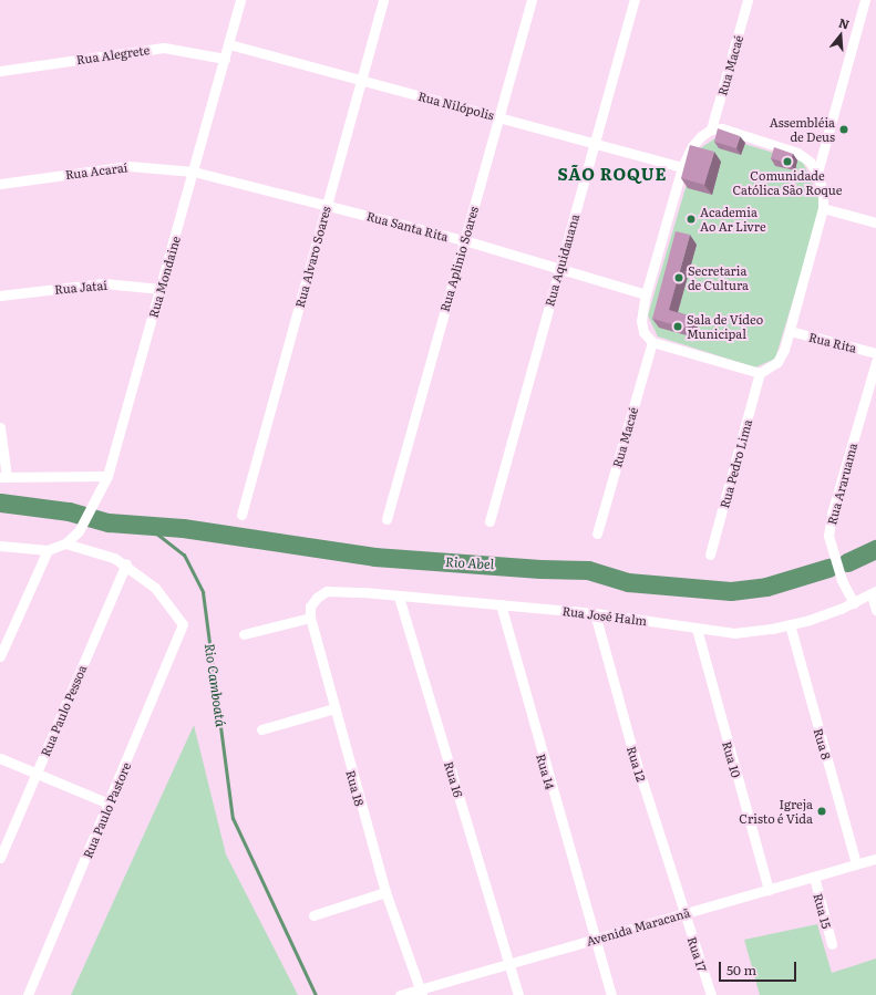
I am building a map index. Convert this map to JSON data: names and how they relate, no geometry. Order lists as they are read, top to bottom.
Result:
{
  "streets": {
    "street": [
      "Rua Alegrete",
      "Rua Macaé",
      "Rua Nilópolis",
      "Rua Acaraí",
      "Rua Santa Rita",
      "Rua Alvaro Soares",
      "Rua Aplinio Soares",
      "Rua Aquidauana",
      "Rua Mondaine",
      "Rua Jataí",
      "Rua Rita",
      "Rua Pedro Lima",
      "Rua Araruama",
      "Rua José Halm",
      "Rua Paulo Pessoa",
      "Rua 8",
      "Rua 10",
      "Rua 12",
      "Rua 14",
      "Rua 16",
      "Rua 18",
      "Rua Paulo Pastore",
      "Rua 15",
      "Avenida Maracanã",
      "Rua 17"
    ]
  },
  "crossings": [
    ["Rua Alegrete", "Rua Mondaine"],
    ["Rua Nilópolis", "Rua Alvaro Soares"],
    ["Rua Nilópolis", "Rua Aplinio Soares"],
    ["Rua Nilópolis", "Rua Aquidauana"],
    ["Rua Nilópolis", "Rua Mondaine"],
    ["Rua Acaraí", "Rua Santa Rita"],
    ["Rua Acaraí", "Rua Mondaine"],
    ["Rua Santa Rita", "Rua Alvaro Soares"],
    ["Rua Santa Rita", "Rua Aplinio Soares"],
    ["Rua Santa Rita", "Rua Aquidauana"],
    ["Rua Santa Rita", "Rua Mondaine"],
    ["Rua Mondaine", "Rua Jataí"],
    ["Rua Araruama", "Rua José Halm"],
    ["Rua José Halm", "Rua 8"],
    ["Rua José Halm", "Rua 10"],
    ["Rua José Halm", "Rua 12"],
    ["Rua José Halm", "Rua 14"],
    ["Rua José Halm", "Rua 16"],
    ["Rua José Halm", "Rua 18"],
    ["Rua Paulo Pessoa", "Rua Paulo Pastore"],
    ["Rua 8", "Avenida Maracanã"],
    ["Rua 10", "Avenida Maracanã"],
    ["Rua 12", "Avenida Maracanã"],
    ["Rua 12", "Rua 17"],
    ["Rua 14", "Avenida Maracanã"],
    ["Rua 16", "Avenida Maracanã"],
    ["Rua 18", "Avenida Maracanã"],
    ["Rua 15", "Avenida Maracanã"],
    ["Avenida Maracanã", "Rua 17"]
  ],
  "districts": ["SÃO ROQUE"],
  "water": ["Rio Abel", "Rio Camboatá"],
  "places": [
    "Assembléia de Deus",
    "Comunidade Católica São Roque",
    "Academia Ao Ar Livre",
    "Secretaria de Cultura",
    "Sala de Vídeo Municipal",
    "Igreja Cristo é Vida"
  ],
  "scale_bar": "50 m",
  "north": "top"
}
